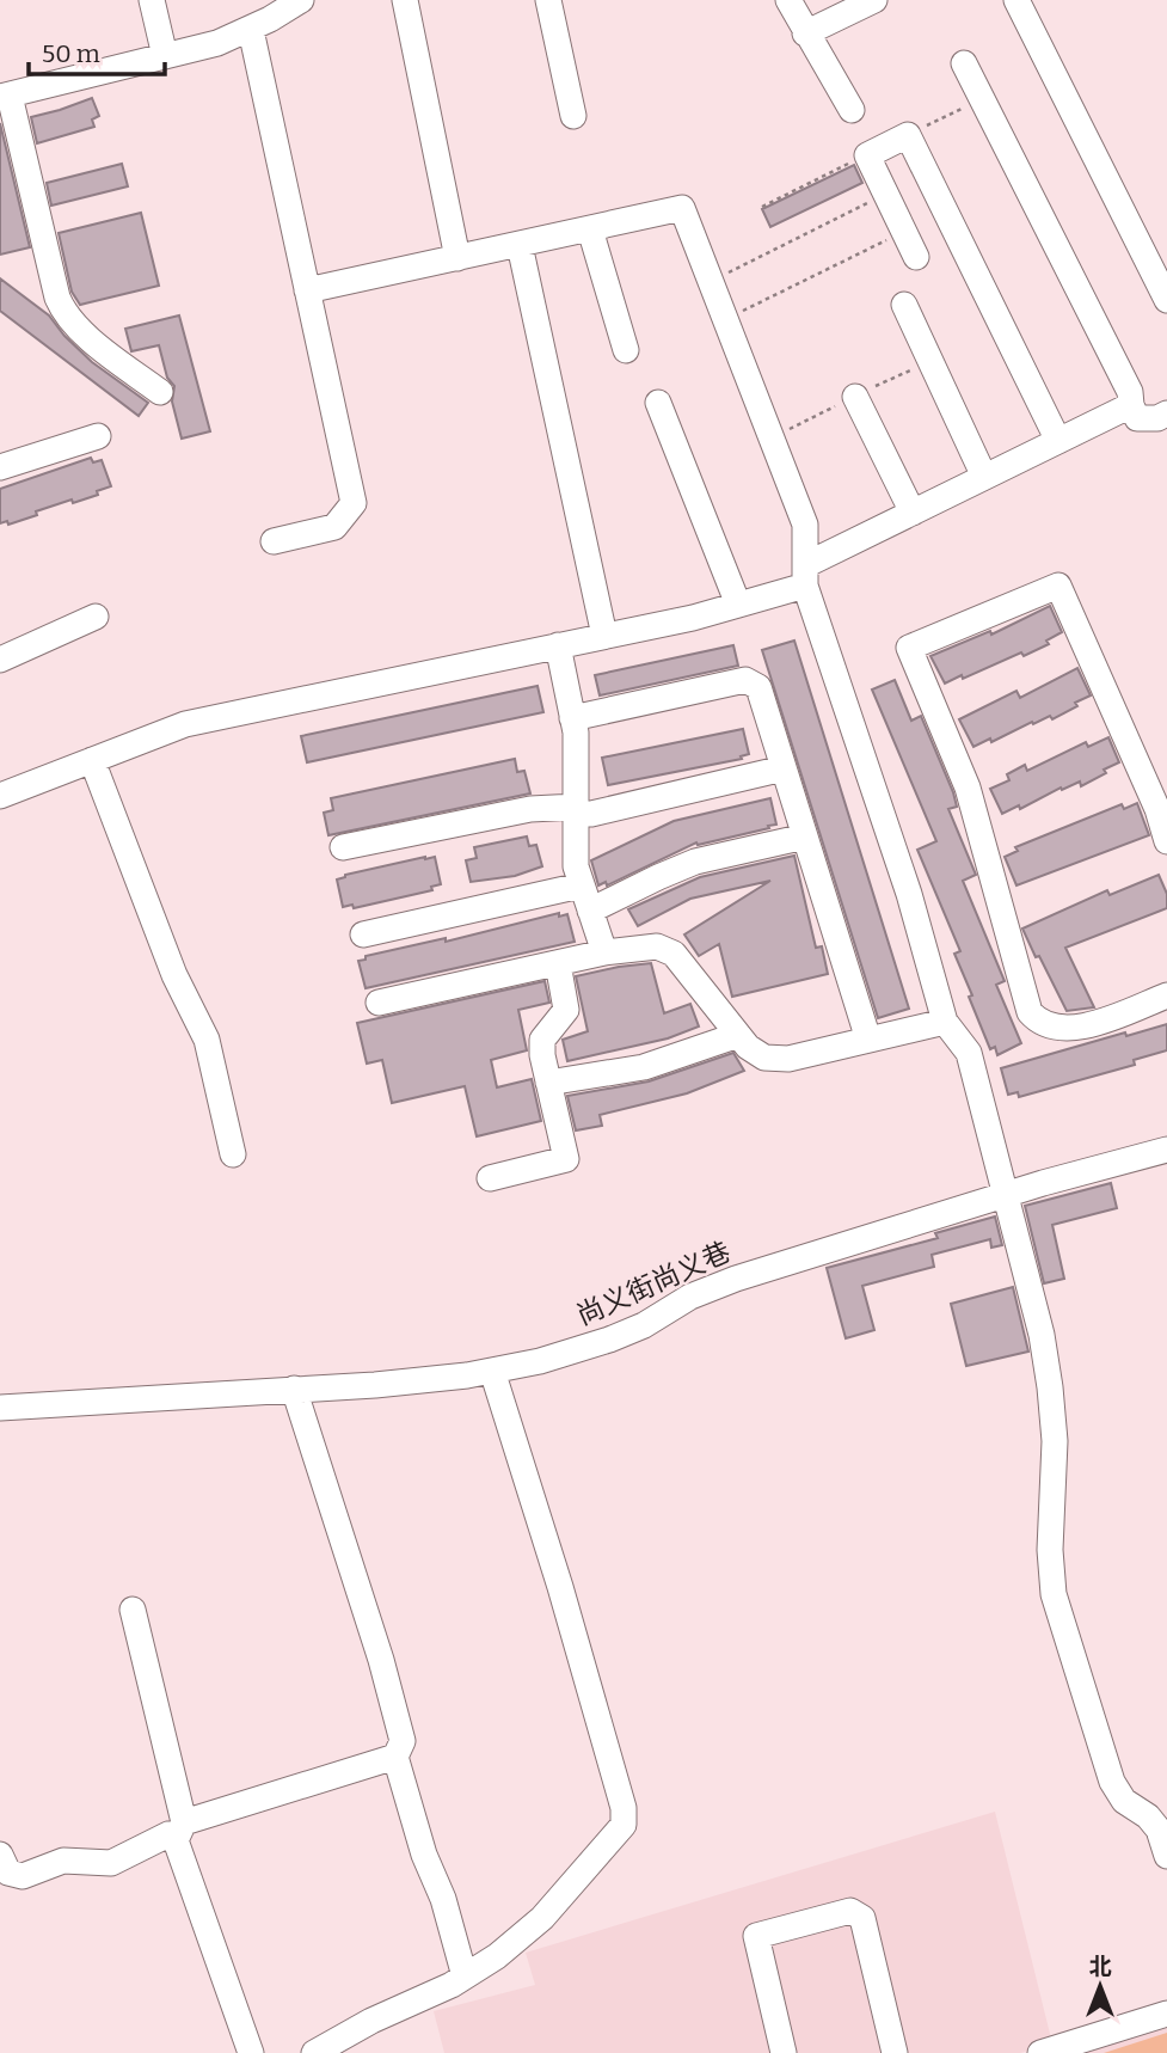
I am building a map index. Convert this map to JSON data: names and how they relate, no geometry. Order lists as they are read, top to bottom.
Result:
{
  "streets": {
    "street": ["尚义街尚义巷"]
  },
  "scale_bar": "50 m",
  "north": "top"
}
